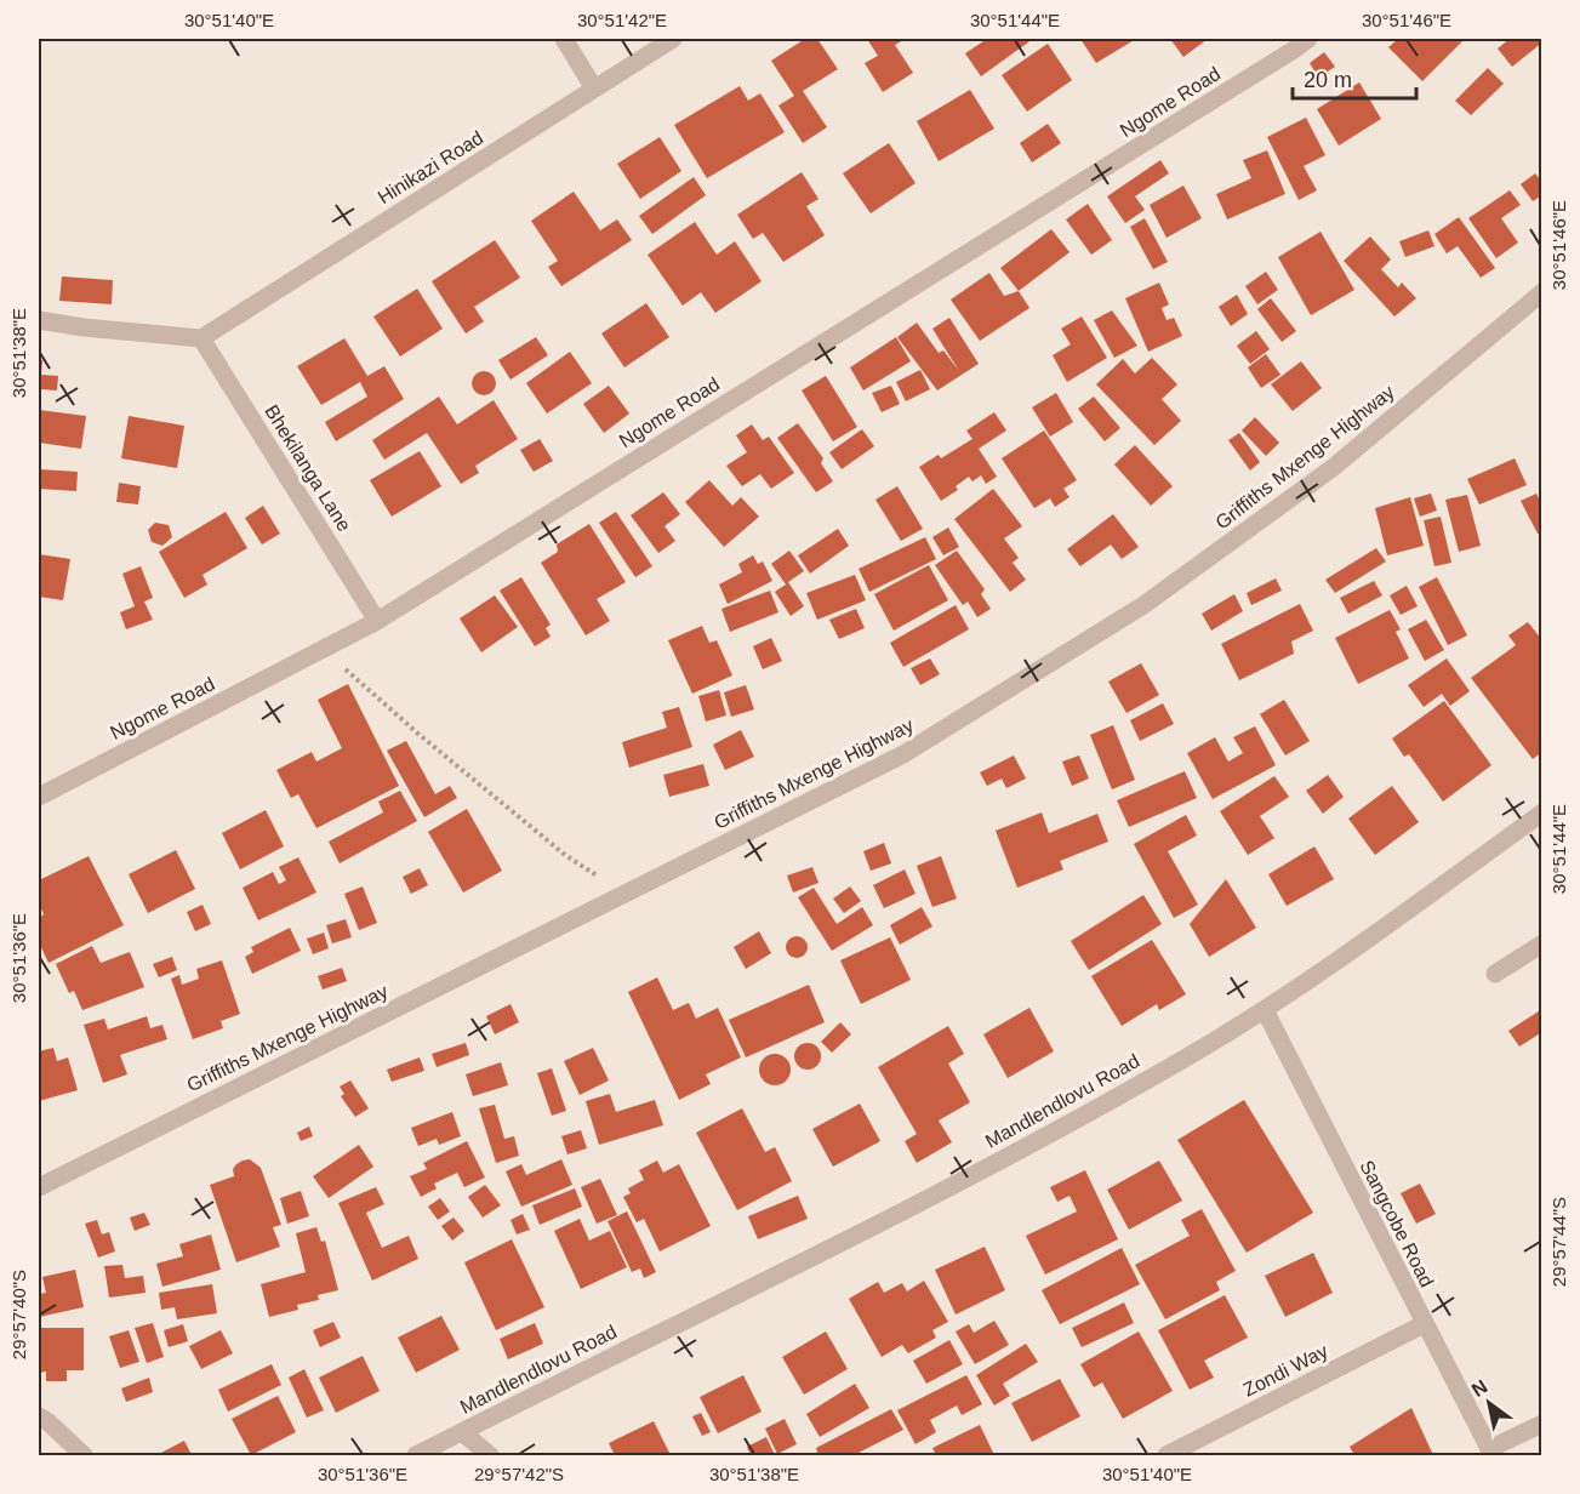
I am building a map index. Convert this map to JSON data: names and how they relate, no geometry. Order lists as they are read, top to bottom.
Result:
{
  "streets": {
    "street": [
      "Ngome Road",
      "Hinikazi Road",
      "Griffiths Mxenge Highway",
      "Bhekilanga Lane",
      "Mandlendlovu Road",
      "Sangcobe Road",
      "Zondi Way"
    ]
  },
  "crossings": [
    ["Ngome Road", "Bhekilanga Lane"],
    ["Hinikazi Road", "Bhekilanga Lane"],
    ["Mandlendlovu Road", "Sangcobe Road"],
    ["Sangcobe Road", "Zondi Way"]
  ],
  "scale_bar": "20 m",
  "north": "top left",
  "coordinates": [
    "30°51'40\"E",
    "30°51'42\"E",
    "30°51'44\"E",
    "30°51'46\"E",
    "30°51'38\"E",
    "30°51'36\"E",
    "29°57'44\"S",
    "29°57'40\"S",
    "29°57'42\"S"
  ]
}
